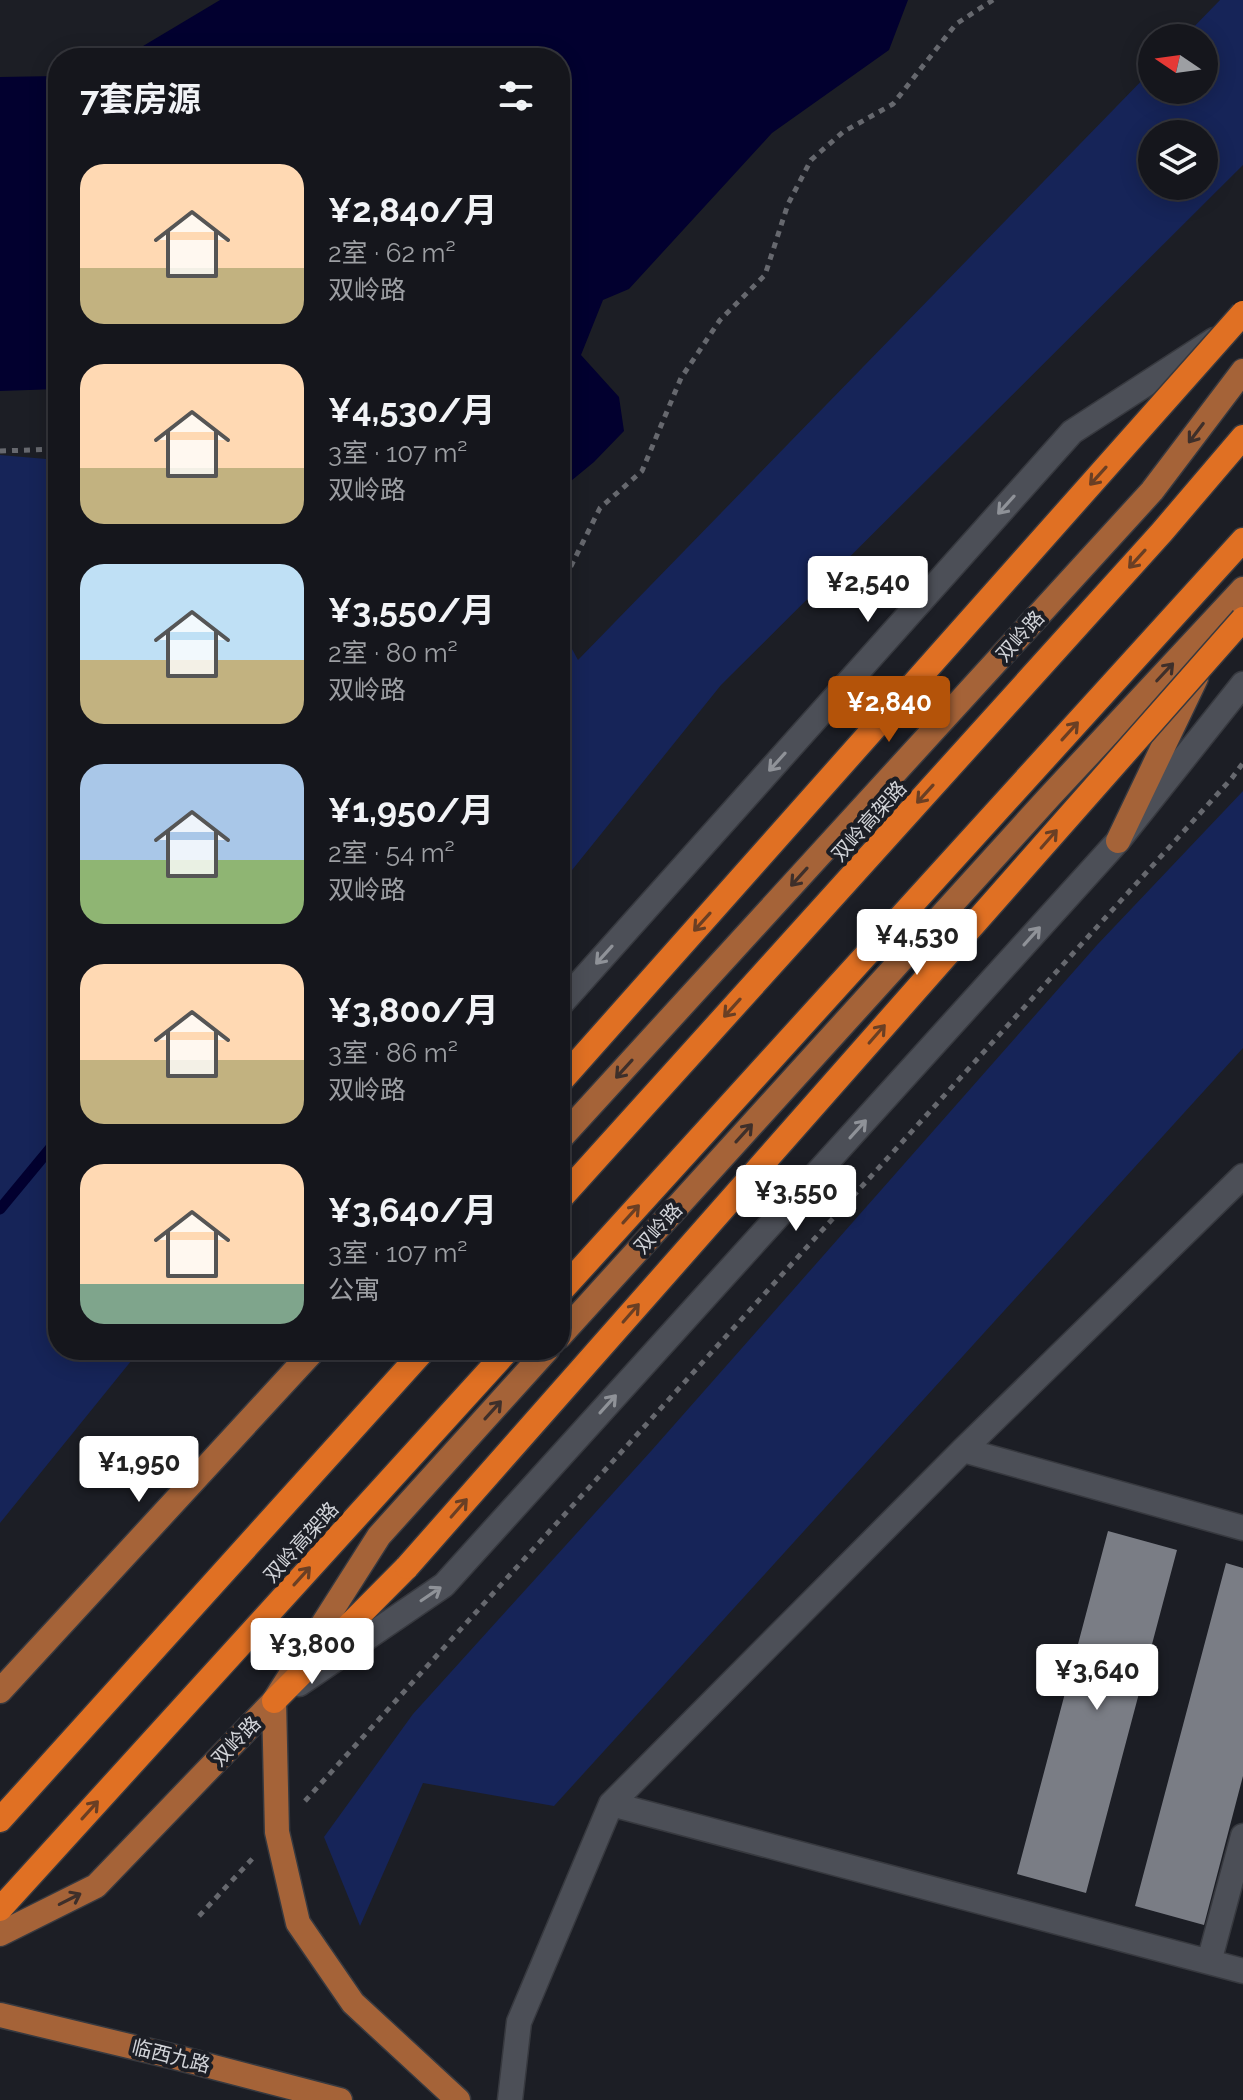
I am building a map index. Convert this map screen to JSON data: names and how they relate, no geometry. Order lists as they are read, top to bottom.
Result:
{
  "streets": {
    "highway": ["双岭高架路"],
    "main road": ["双岭路", "临西九路"]
  },
  "north": "left",
  "page": {
    "heading": "7套房源",
    "list": [
      {
        "name": "¥2,840/月",
        "note": "2室 · 62 m² · 双岭路"
      },
      {
        "name": "¥4,530/月",
        "note": "3室 · 107 m² · 双岭路"
      },
      {
        "name": "¥3,550/月",
        "note": "2室 · 80 m² · 双岭路"
      },
      {
        "name": "¥1,950/月",
        "note": "2室 · 54 m² · 双岭路"
      },
      {
        "name": "¥3,800/月",
        "note": "3室 · 86 m² · 双岭路"
      },
      {
        "name": "¥3,640/月",
        "note": "3室 · 107 m² · 公寓"
      }
    ],
    "price": [
      "¥2,540",
      "¥2,840",
      "¥4,530",
      "¥3,550",
      "¥1,950",
      "¥3,800",
      "¥3,640"
    ]
  }
}
